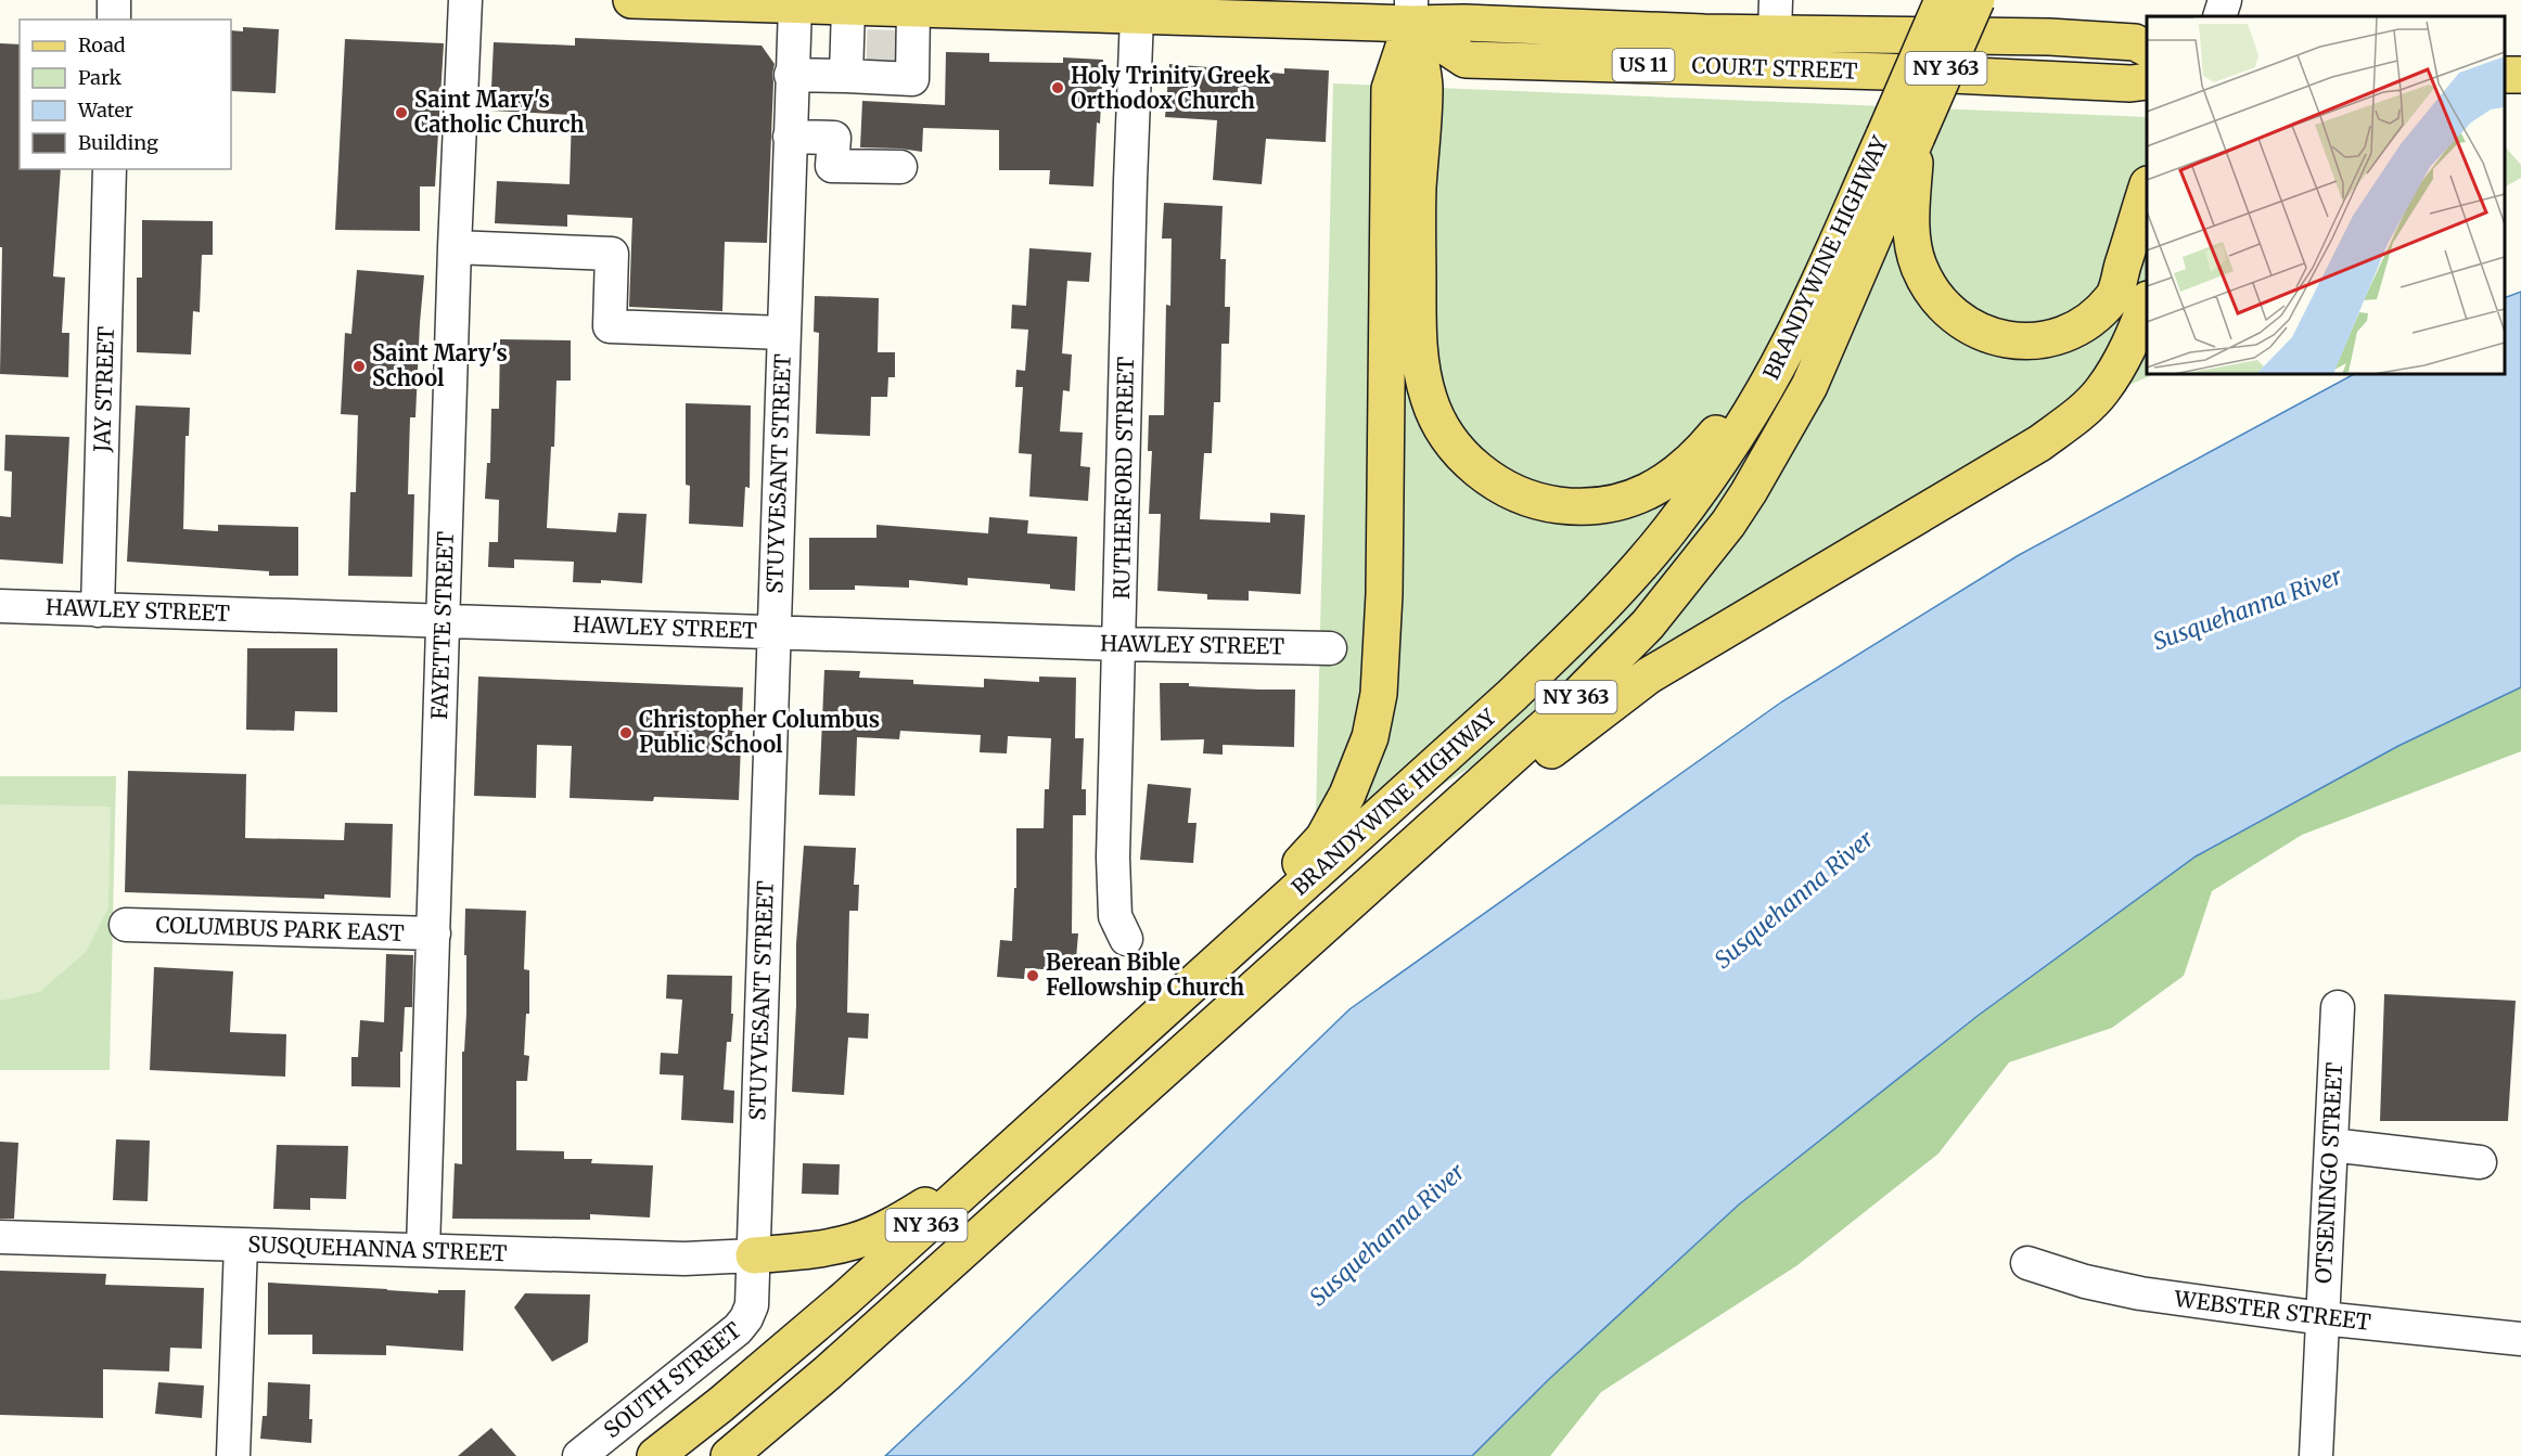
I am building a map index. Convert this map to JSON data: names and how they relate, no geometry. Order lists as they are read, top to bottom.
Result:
{
  "streets": {
    "main road": [
      "US 11",
      "COURT STREET",
      "NY 363",
      "BRANDYWINE HIGHWAY"
    ],
    "street": [
      "JAY STREET",
      "STUYVESANT STREET",
      "RUTHERFORD STREET",
      "HAWLEY STREET",
      "FAYETTE STREET",
      "COLUMBUS PARK EAST",
      "OTSENINGO STREET",
      "SUSQUEHANNA STREET",
      "WEBSTER STREET",
      "SOUTH STREET"
    ]
  },
  "crossings": [
    ["COURT STREET", "STUYVESANT STREET"],
    ["COURT STREET", "RUTHERFORD STREET"],
    ["JAY STREET", "HAWLEY STREET"],
    ["STUYVESANT STREET", "HAWLEY STREET"],
    ["STUYVESANT STREET", "SUSQUEHANNA STREET"],
    ["STUYVESANT STREET", "SOUTH STREET"],
    ["RUTHERFORD STREET", "HAWLEY STREET"],
    ["HAWLEY STREET", "FAYETTE STREET"],
    ["FAYETTE STREET", "COLUMBUS PARK EAST"],
    ["FAYETTE STREET", "SUSQUEHANNA STREET"],
    ["OTSENINGO STREET", "WEBSTER STREET"],
    ["SUSQUEHANNA STREET", "SOUTH STREET"]
  ],
  "water": ["Susquehanna River"],
  "places": [
    "Holy Trinity Greek Orthodox Church",
    "Saint Mary's Catholic Church",
    "Saint Mary's School",
    "Christopher Columbus Public School",
    "Berean Bible Fellowship Church"
  ],
  "legend": [
    "Road",
    "Park",
    "Water",
    "Building"
  ]
}
